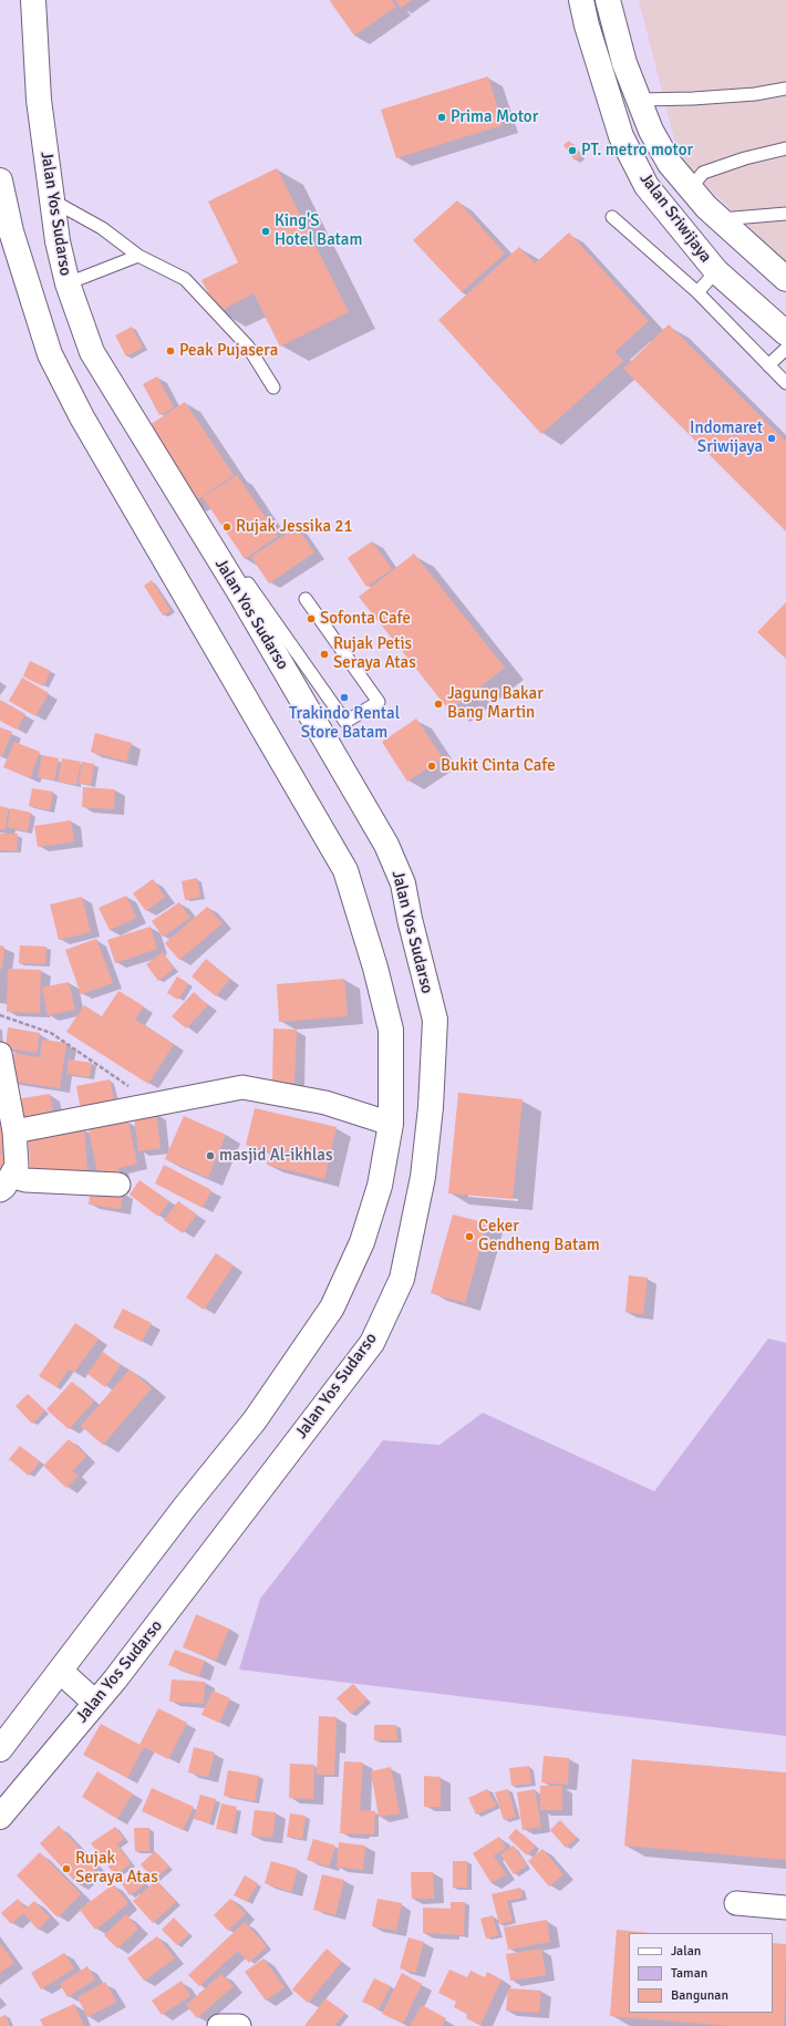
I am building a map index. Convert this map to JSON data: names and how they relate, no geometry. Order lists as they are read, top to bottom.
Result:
{
  "streets": {
    "main road": ["Jalan Yos Sudarso", "Jalan Sriwijaya"]
  },
  "places": [
    "Prima Motor",
    "PT. metro motor",
    "King'S Hotel Batam",
    "Peak Pujasera",
    "Indomaret Sriwijaya",
    "Rujak Jessika 21",
    "Sofonta Cafe",
    "Rujak Petis Seraya Atas",
    "Trakindo Rental Store Batam",
    "Jagung Bakar Bang Martin",
    "Bukit Cinta Cafe",
    "masjid Al-ikhlas",
    "Ceker Gendheng Batam",
    "Rujak Seraya Atas"
  ],
  "legend": ["Jalan", "Taman", "Bangunan"]
}
